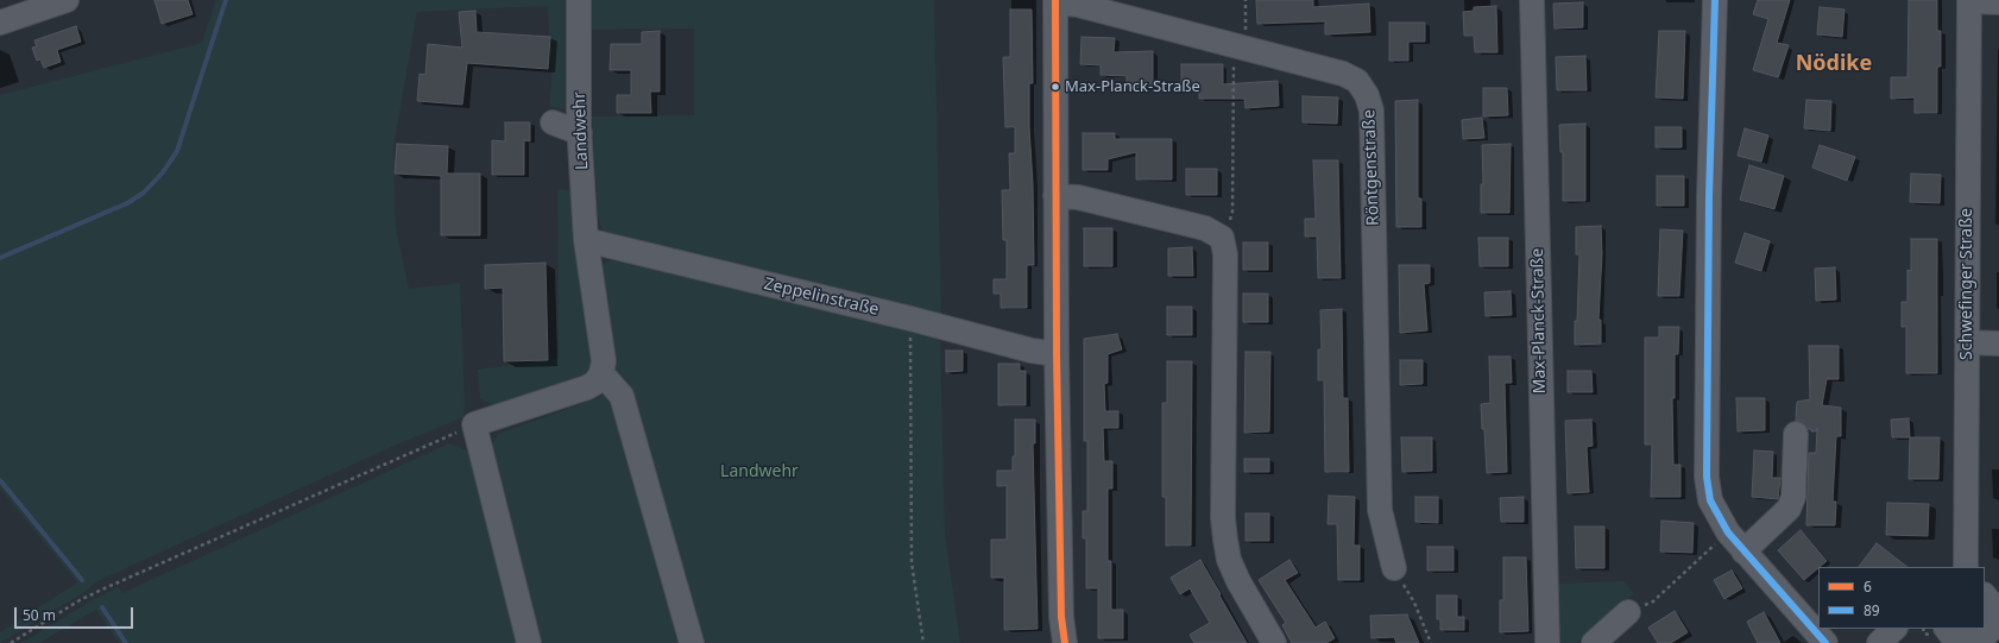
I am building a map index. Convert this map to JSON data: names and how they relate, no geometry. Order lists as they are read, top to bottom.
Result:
{
  "streets": {
    "street": [
      "Landwehr",
      "Röntgenstraße",
      "Schwefinger Straße",
      "Zeppelinstraße",
      "Max-Planck-Straße"
    ]
  },
  "crossings": [
    ["Landwehr", "Zeppelinstraße"]
  ],
  "districts": ["Nödike"],
  "parks": ["Landwehr"],
  "places": ["Max-Planck-Straße"],
  "lines": ["transit line 6", "transit line 89"],
  "legend": ["6", "89"],
  "scale_bar": "50 m"
}
